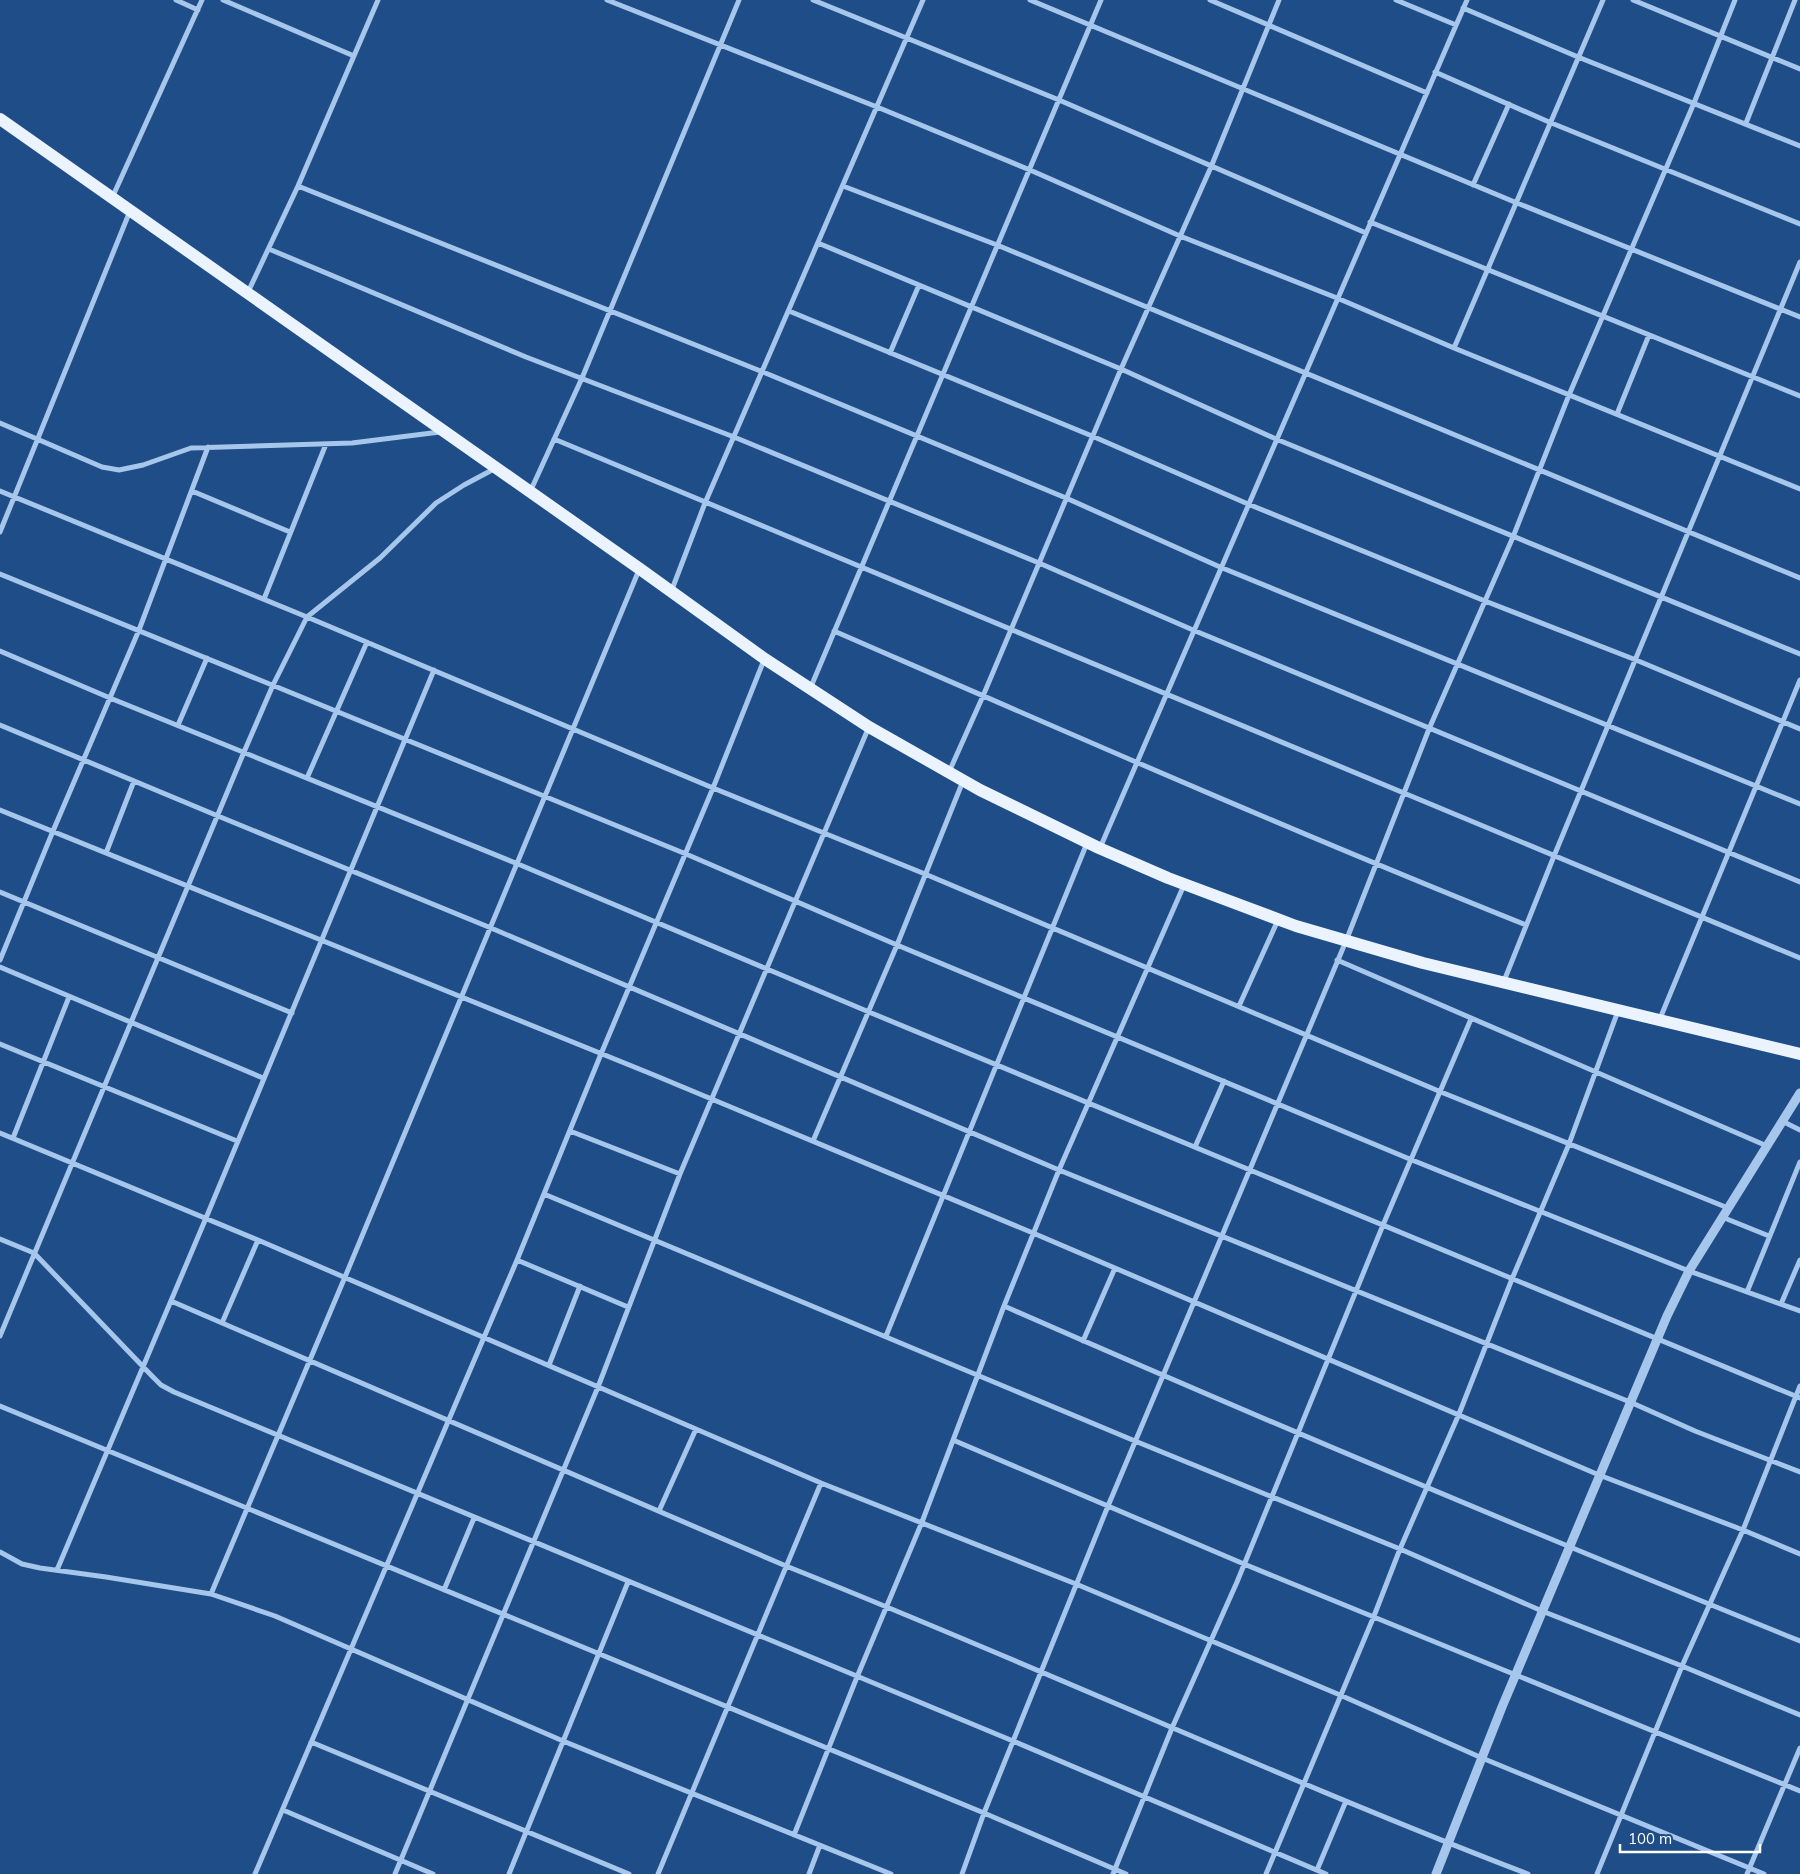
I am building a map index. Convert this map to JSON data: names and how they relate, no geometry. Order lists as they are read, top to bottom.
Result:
{
  "scale_bar": "100 m"
}
